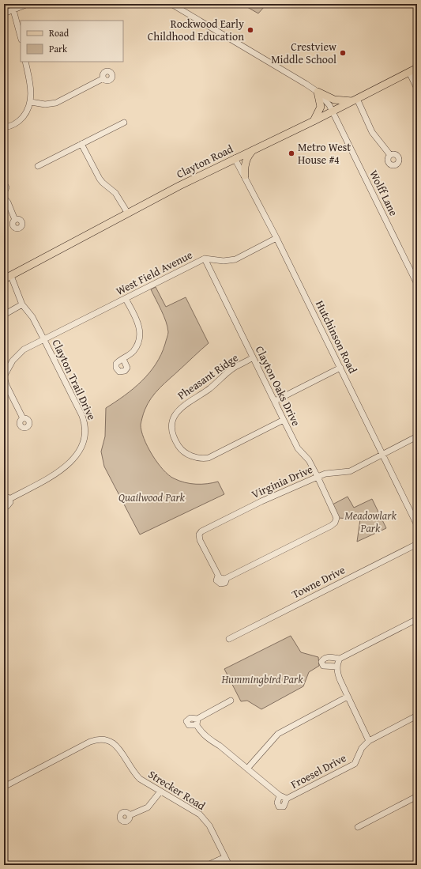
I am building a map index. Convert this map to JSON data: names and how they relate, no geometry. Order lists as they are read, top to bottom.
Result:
{
  "streets": {
    "main road": ["Clayton Road"],
    "street": [
      "Wolff Lane",
      "West Field Avenue",
      "Hutchinson Road",
      "Pheasant Ridge",
      "Clayton Trail Drive",
      "Clayton Oaks Drive",
      "Virginia Drive",
      "Towne Drive",
      "Froesel Drive",
      "Strecker Road"
    ]
  },
  "crossings": [
    ["Clayton Road", "Wolff Lane"],
    ["Clayton Road", "Hutchinson Road"],
    ["Clayton Road", "Clayton Trail Drive"],
    ["West Field Avenue", "Hutchinson Road"],
    ["West Field Avenue", "Clayton Trail Drive"],
    ["West Field Avenue", "Clayton Oaks Drive"],
    ["Hutchinson Road", "Virginia Drive"],
    ["Pheasant Ridge", "Clayton Oaks Drive"],
    ["Clayton Oaks Drive", "Virginia Drive"]
  ],
  "parks": ["Quailwood Park", "Meadowlark Park", "Hummingbird Park"],
  "places": ["Rockwood Early Childhood Education", "Crestview Middle School", "Metro West House #4"],
  "legend": ["Road", "Park"]
}
